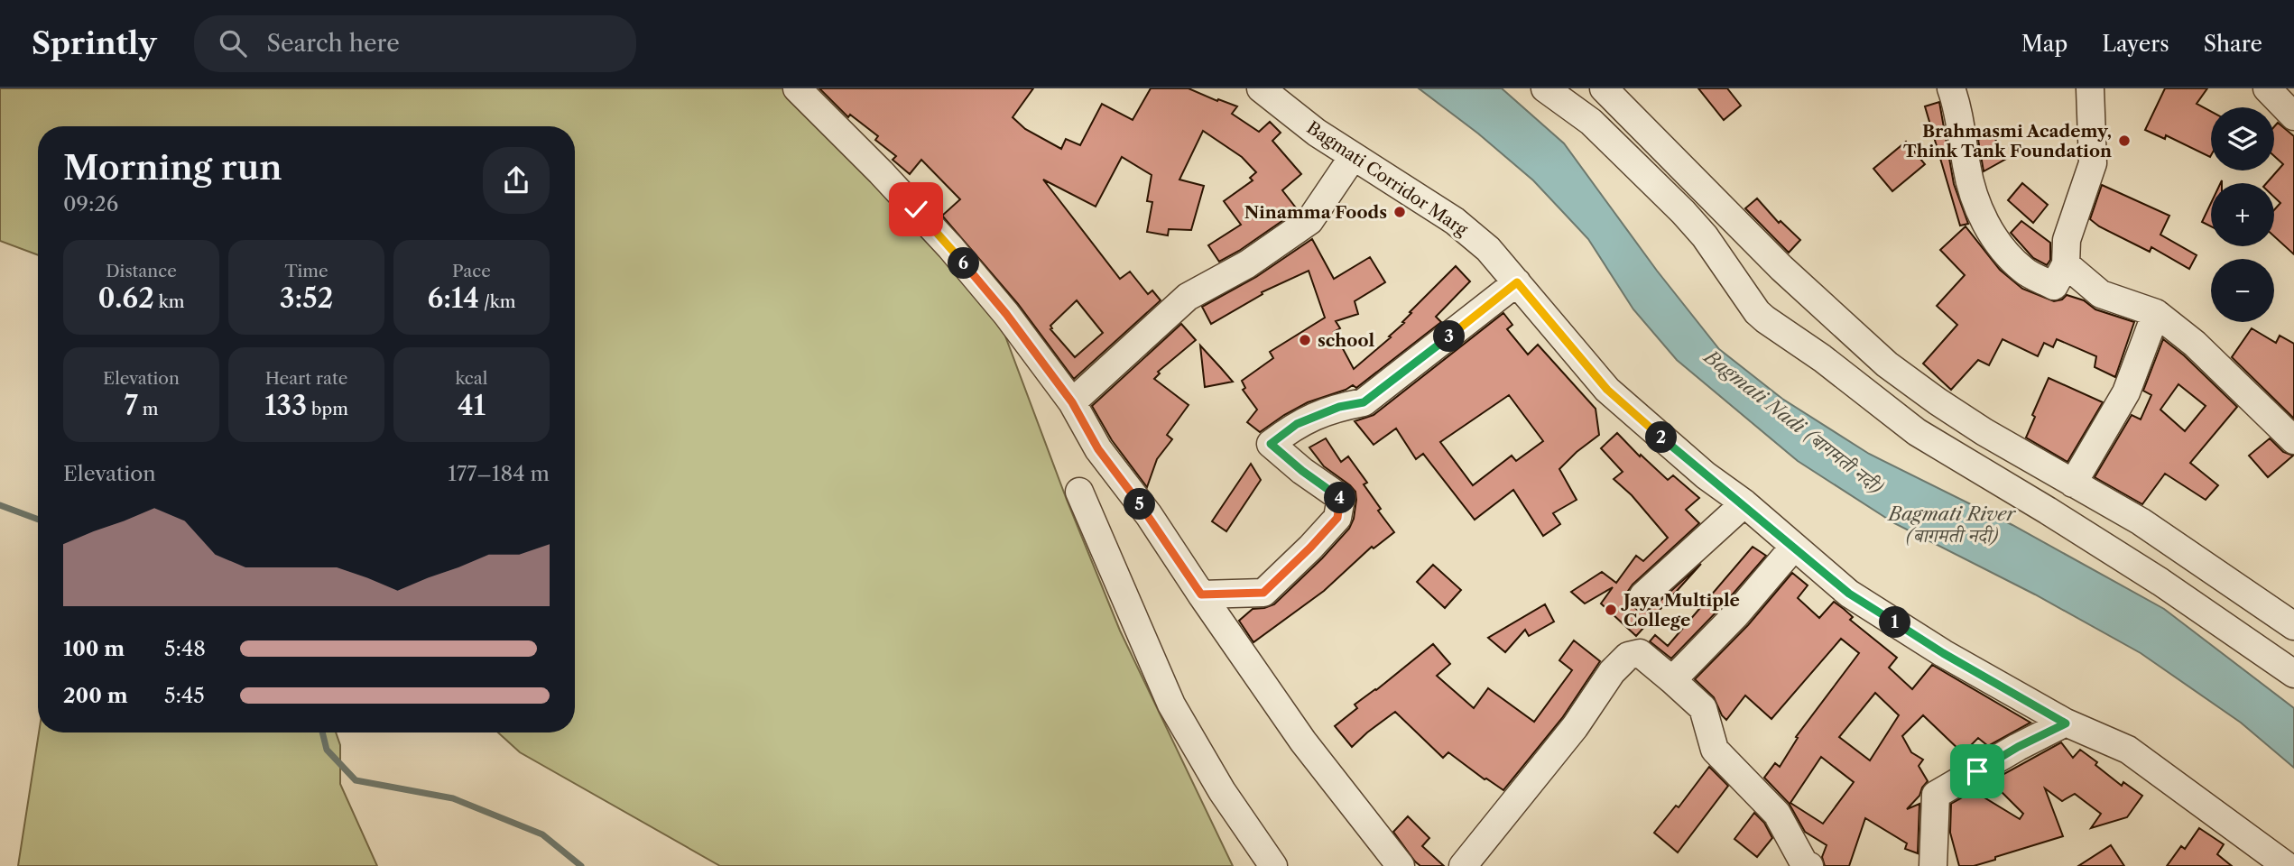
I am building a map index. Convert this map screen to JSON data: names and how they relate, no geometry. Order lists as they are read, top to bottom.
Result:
{
  "streets": {
    "street": ["Bagmati Corridor Marg"]
  },
  "water": ["Bagmati Nadi (बागमती नदी)", "Bagmati River (बागमती नदी)"],
  "places": [
    "Brahmasmi Academy, Think Tank Foundation",
    "Ninamma Foods",
    "school",
    "Jaya Multiple College"
  ],
  "page": {
    "header": "Sprintly",
    "search": "Search here",
    "nav": ["Map", "Layers", "Share"],
    "map_buttons": ["+", "−"],
    "heading": ["Morning run", "09:26"],
    "stats": [
      ["Distance", "0.62 km"],
      ["Time", "3:52"],
      ["Pace", "6:14 /km"],
      ["Elevation", "7 m"],
      ["Heart rate", "133 bpm"],
      ["kcal", "41"]
    ],
    "pins": [
      "6",
      "3",
      "2",
      "4",
      "5",
      "1"
    ],
    "chart": ["Elevation", "177–184 m"],
    "list": [
      {
        "name": "100 m",
        "note": "5:48"
      },
      {
        "name": "200 m",
        "note": "5:45"
      }
    ]
  }
}
